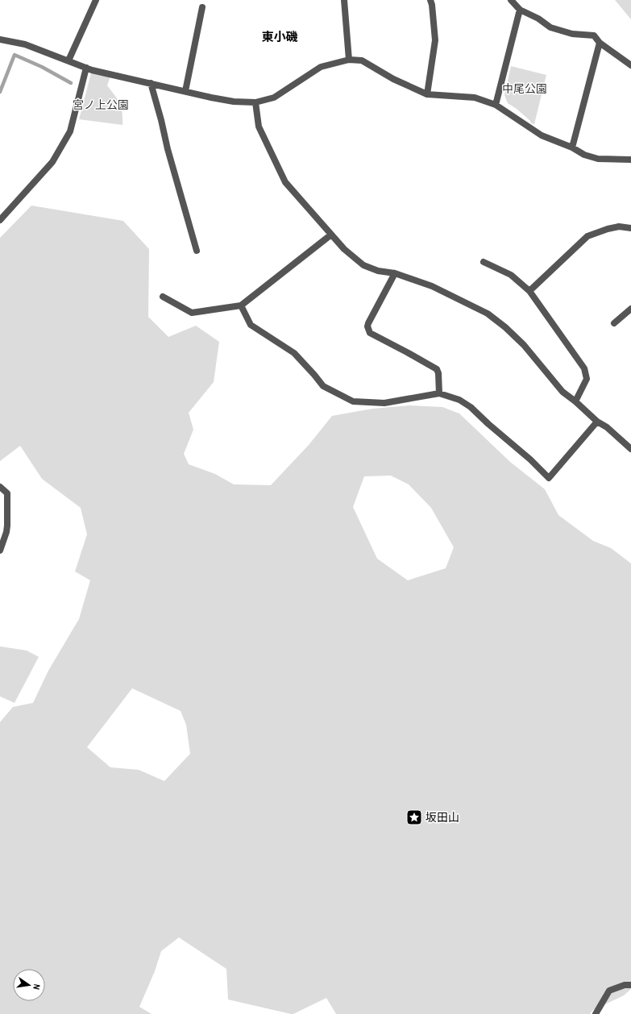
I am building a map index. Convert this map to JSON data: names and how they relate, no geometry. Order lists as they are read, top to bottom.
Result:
{
  "districts": ["東小磯"],
  "parks": ["中尾公園", "宮ノ上公園"],
  "places": {
    "place": ["坂田山"]
  },
  "north": "right"
}
